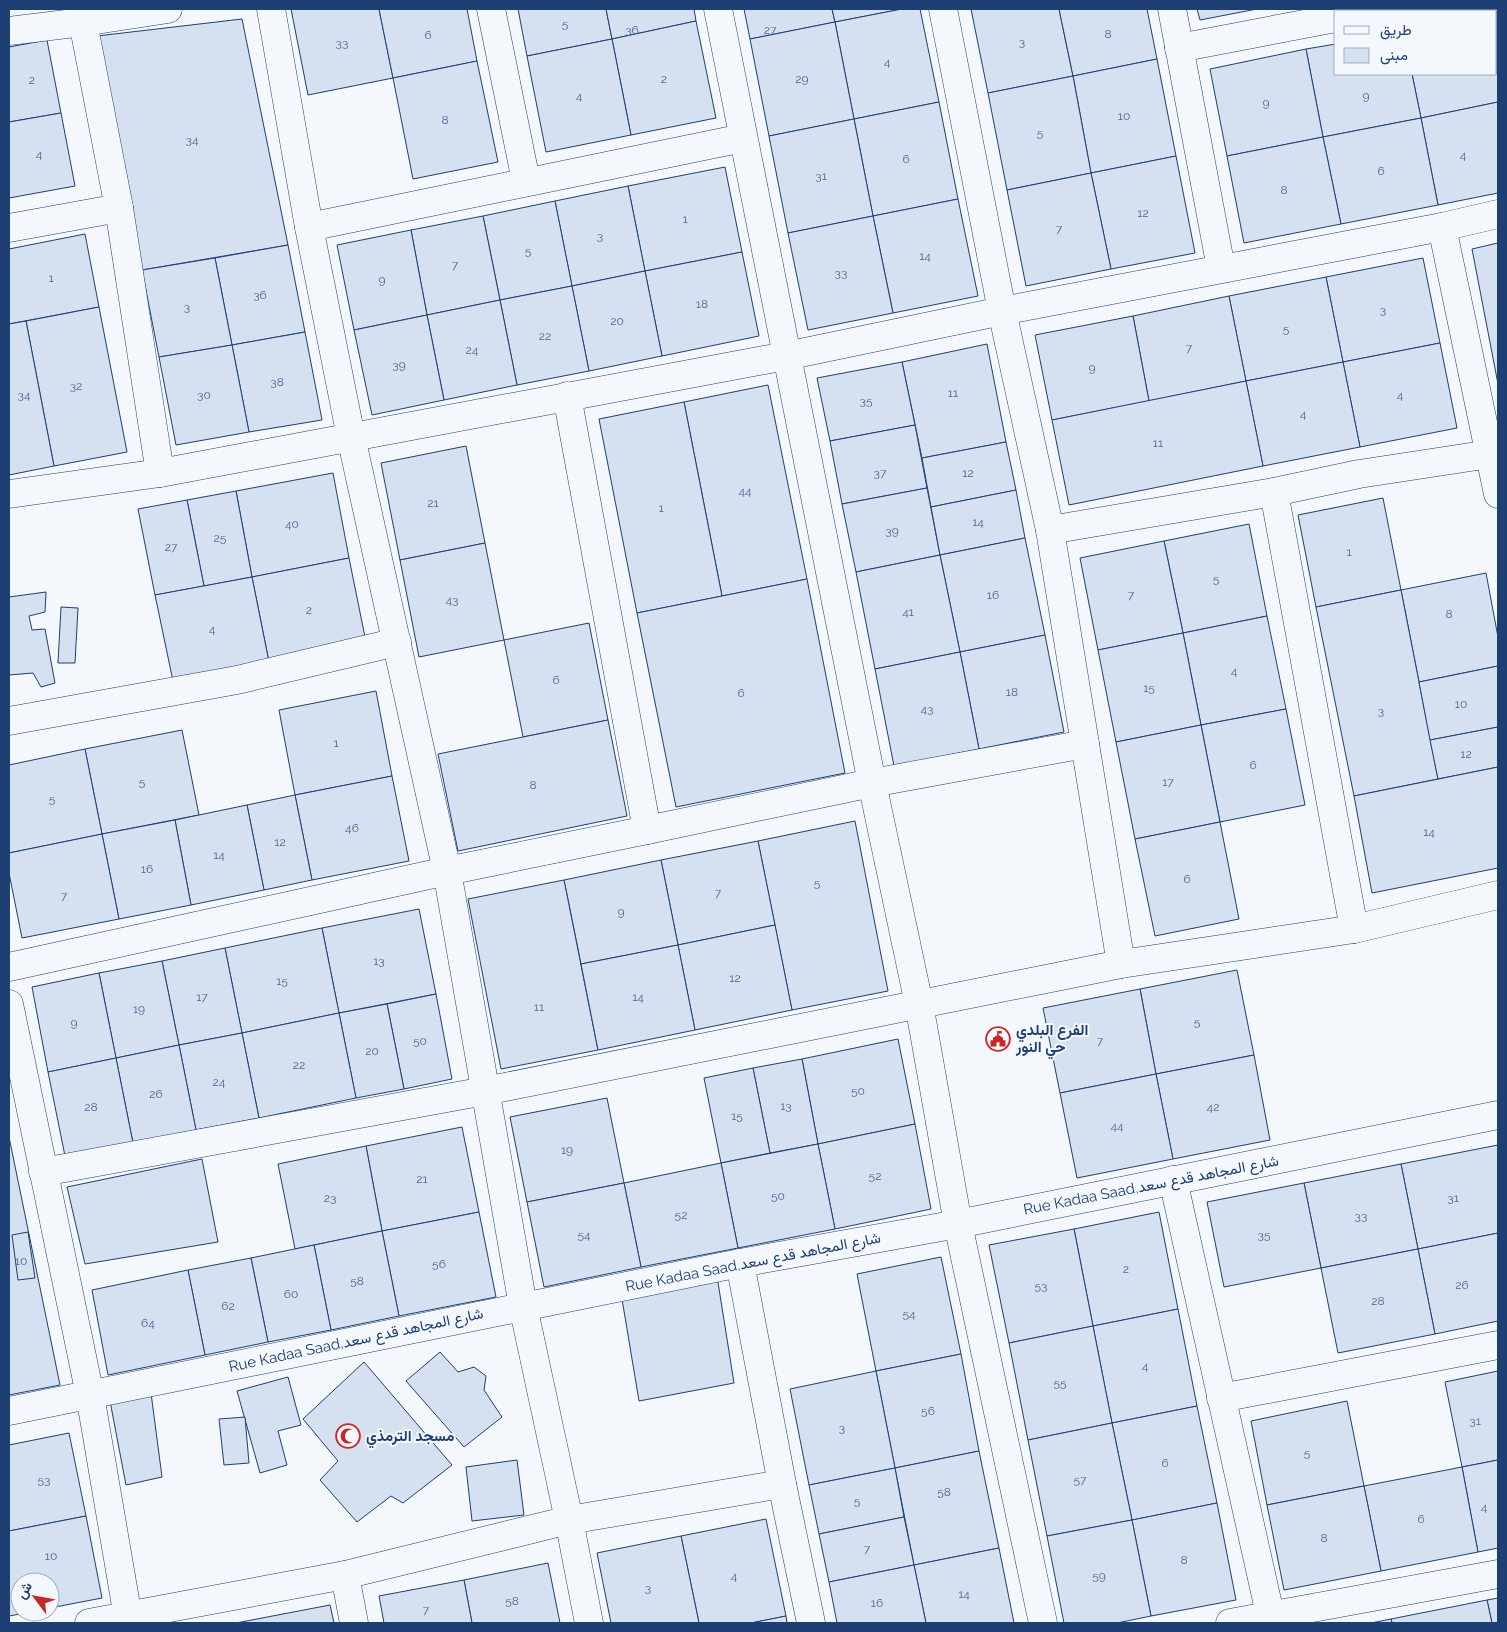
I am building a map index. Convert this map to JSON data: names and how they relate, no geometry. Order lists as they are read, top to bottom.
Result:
{
  "streets": {
    "street": ["Rue Kadaa Saad,شارع المجاهد قدع سعد"]
  },
  "places": {
    "public building": ["الفرع البلدي حي النور"],
    "mosque": ["مسجد الترمذي"]
  },
  "house_numbers": [
    "5",
    "36",
    "27",
    "8",
    "6",
    "3",
    "33",
    "4",
    "2",
    "29",
    "2",
    "4",
    "9",
    "9",
    "10",
    "8",
    "5",
    "34",
    "4",
    "4",
    "6",
    "6",
    "31",
    "8",
    "12",
    "1",
    "7",
    "3",
    "5",
    "14",
    "7",
    "33",
    "1",
    "9",
    "36",
    "18",
    "3",
    "3",
    "20",
    "5",
    "22",
    "7",
    "24",
    "39",
    "9",
    "38",
    "32",
    "11",
    "34",
    "30",
    "4",
    "35",
    "4",
    "11",
    "37",
    "12",
    "44",
    "21",
    "1",
    "14",
    "40",
    "39",
    "25",
    "27",
    "1",
    "5",
    "16",
    "7",
    "43",
    "2",
    "41",
    "8",
    "4",
    "4",
    "6",
    "15",
    "18",
    "6",
    "10",
    "43",
    "3",
    "1",
    "12",
    "6",
    "5",
    "17",
    "8",
    "5",
    "46",
    "14",
    "12",
    "14",
    "16",
    "6",
    "5",
    "7",
    "7",
    "9",
    "13",
    "12",
    "15",
    "17",
    "14",
    "11",
    "19",
    "5",
    "9",
    "50",
    "7",
    "20",
    "22",
    "24",
    "50",
    "26",
    "13",
    "28",
    "42",
    "15",
    "44",
    "19",
    "52",
    "21",
    "50",
    "23",
    "31",
    "52",
    "33",
    "54",
    "35",
    "10",
    "56",
    "2",
    "58",
    "26",
    "53",
    "60",
    "28",
    "62",
    "54",
    "64",
    "4",
    "55",
    "56",
    "31",
    "3",
    "5",
    "6",
    "53",
    "57",
    "58",
    "5",
    "4",
    "6",
    "8",
    "7",
    "10",
    "8",
    "4",
    "59",
    "3",
    "14",
    "58",
    "16",
    "7"
  ],
  "legend": ["طريق", "مبنى"],
  "north": "top left"
}
